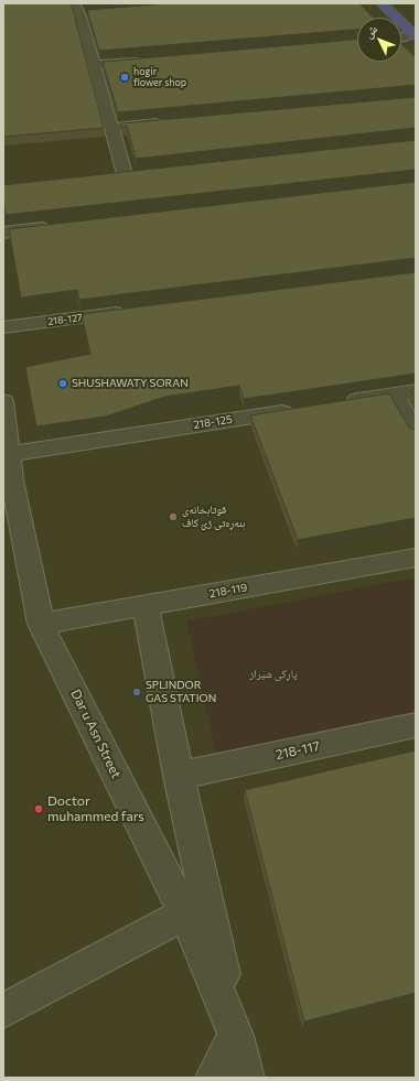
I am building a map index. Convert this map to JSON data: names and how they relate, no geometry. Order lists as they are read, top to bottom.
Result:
{
  "streets": {
    "street": [
      "218-127",
      "218-125",
      "218-119",
      "Dar u Asn Street",
      "218-117"
    ]
  },
  "crossings": [
    ["218-125", "Dar u Asn Street"],
    ["218-119", "Dar u Asn Street"]
  ],
  "parks": ["پاڕکی شیراز"],
  "places": [
    "hogir flower shop",
    "SHUSHAWATY SORAN",
    "قوتابخانەی بنەڕەتی ژێ کاف",
    "SPLINDOR GAS STATION",
    "Doctor muhammed fars"
  ],
  "north": "top left"
}
